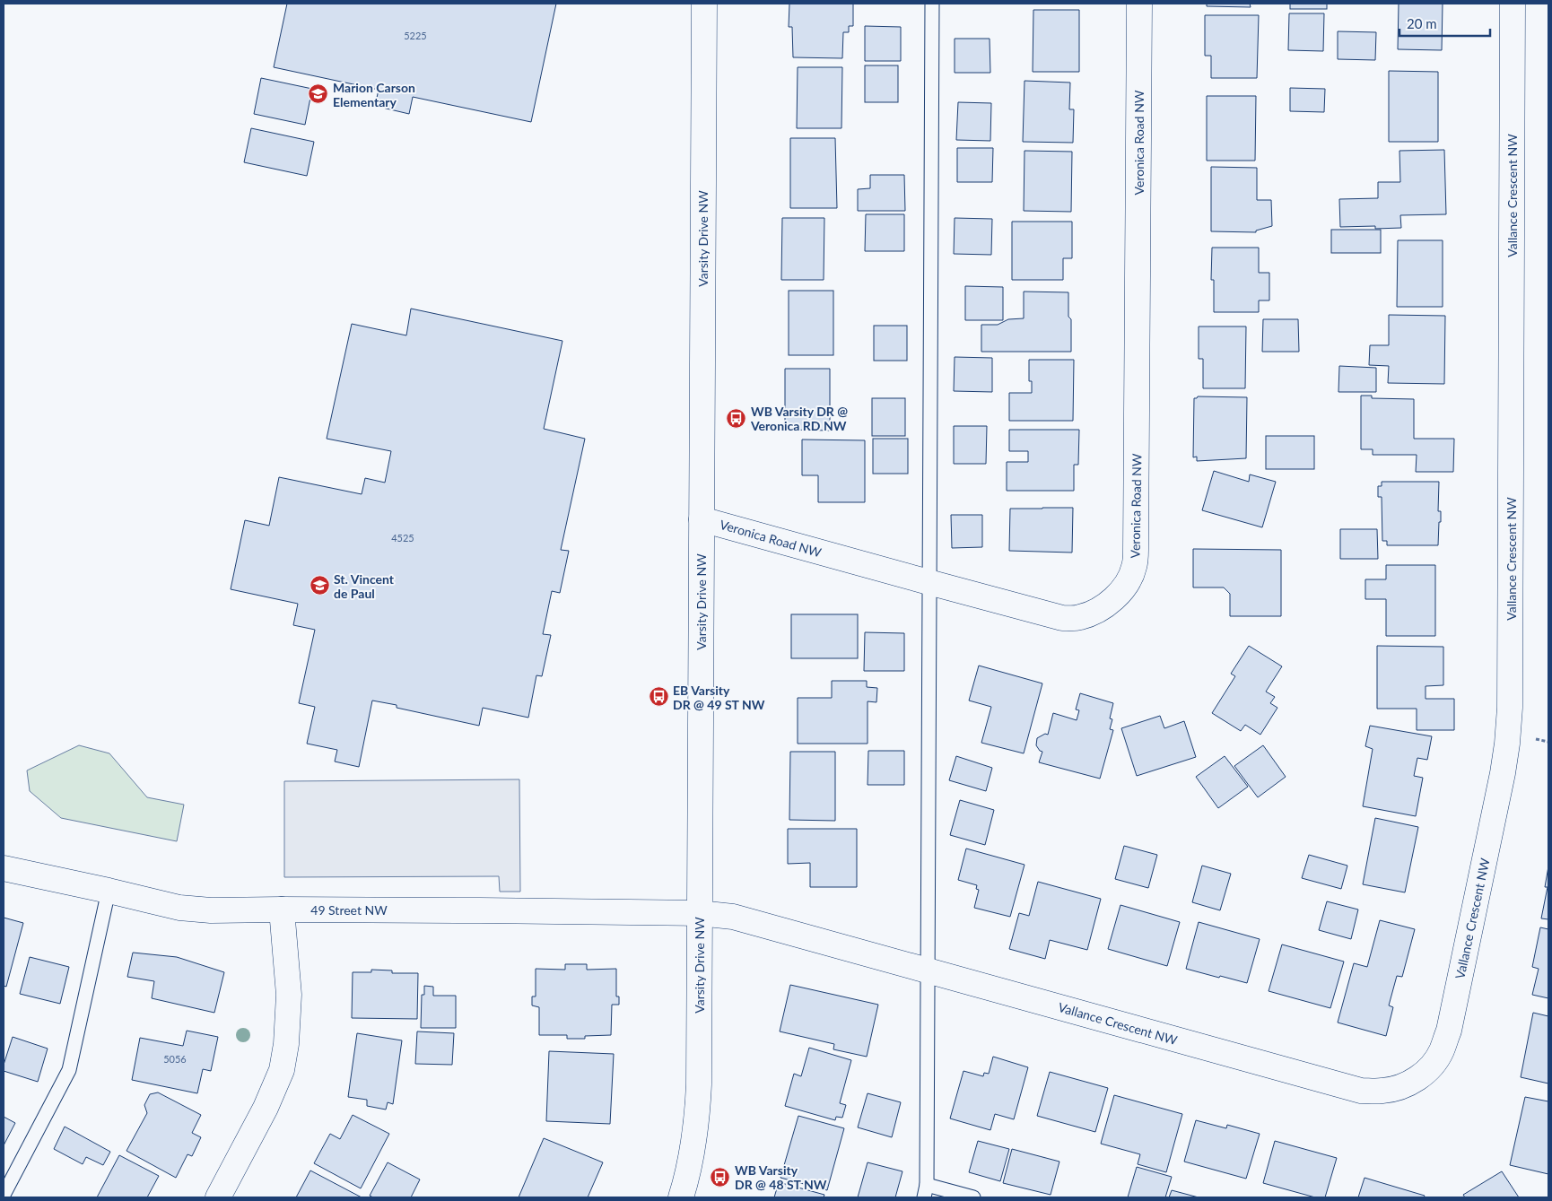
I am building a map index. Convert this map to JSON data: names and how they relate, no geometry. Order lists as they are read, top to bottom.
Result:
{
  "streets": {
    "street": [
      "Veronica Road NW",
      "Vallance Crescent NW",
      "Varsity Drive NW",
      "49 Street NW"
    ]
  },
  "crossings": [
    ["Veronica Road NW", "Varsity Drive NW"],
    ["Vallance Crescent NW", "Varsity Drive NW"],
    ["Vallance Crescent NW", "49 Street NW"],
    ["Varsity Drive NW", "49 Street NW"]
  ],
  "places": {
    "school or university": ["Marion Carson Elementary", "St. Vincent de Paul"],
    "bus stop": ["WB Varsity DR @ Veronica RD NW", "EB Varsity DR @ 49 ST NW", "WB Varsity DR @ 48 ST NW"]
  },
  "house_numbers": ["5225", "4525", "5056"],
  "scale_bar": "20 m"
}
